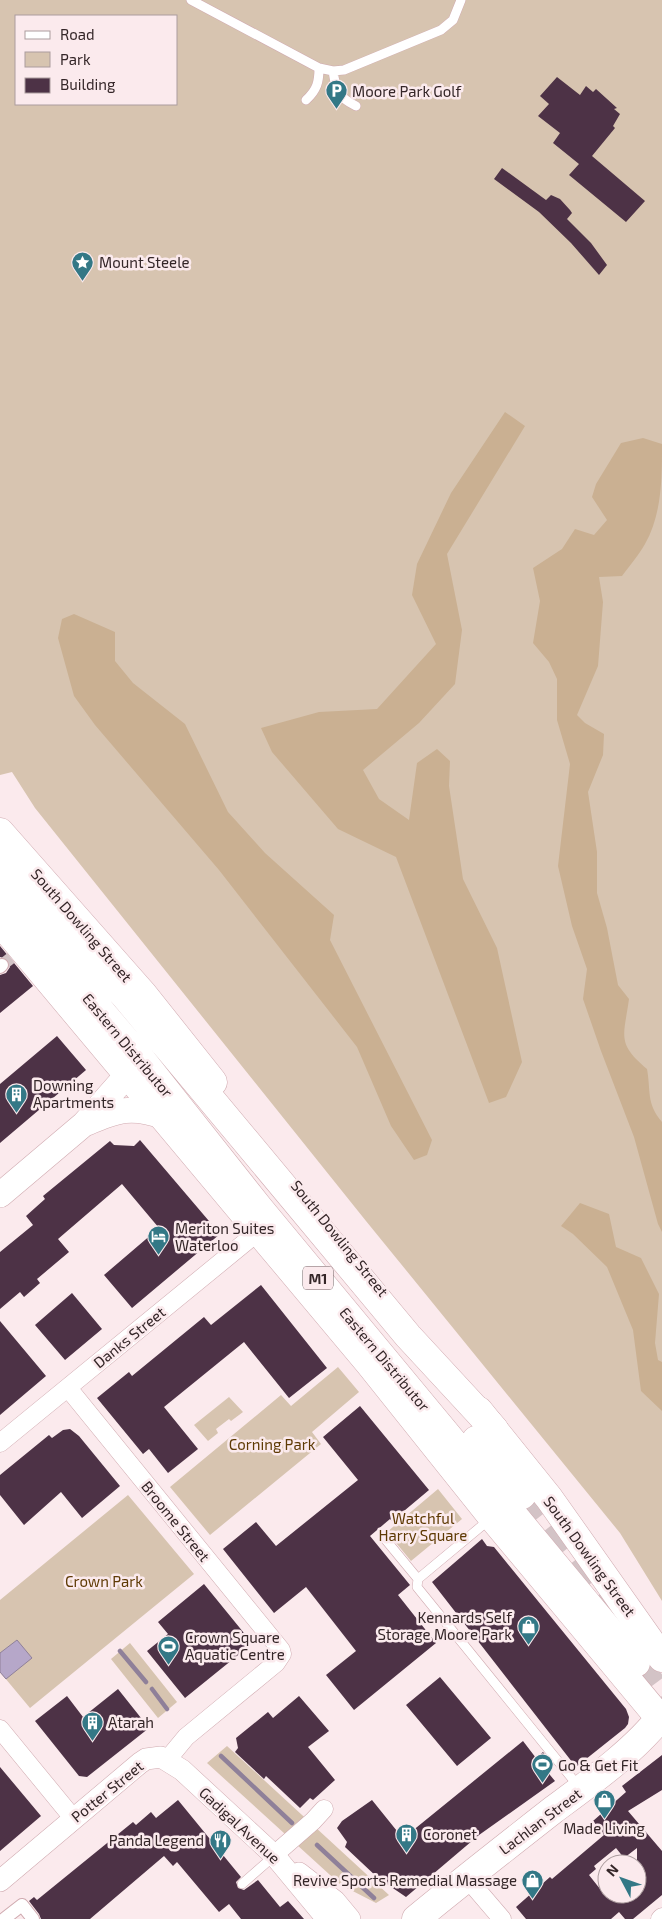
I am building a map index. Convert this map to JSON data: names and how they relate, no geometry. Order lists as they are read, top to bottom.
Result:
{
  "streets": {
    "main road": [
      "South Dowling Street",
      "Eastern Distributor",
      "M1",
      "Lachlan Street"
    ],
    "street": [
      "Danks Street",
      "Broome Street",
      "Potter Street",
      "Gadigal Avenue"
    ]
  },
  "crossings": [
    ["South Dowling Street", "Eastern Distributor"],
    ["Danks Street", "Broome Street"],
    ["Broome Street", "Potter Street"],
    ["Broome Street", "Gadigal Avenue"],
    ["Potter Street", "Gadigal Avenue"]
  ],
  "parks": ["Corning Park", "Watchful Harry Square", "Crown Park"],
  "places": {
    "parking": ["Moore Park Golf"],
    "place": ["Mount Steele"],
    "building": ["Downing Apartments", "Atarah", "Coronet"],
    "hotel": ["Meriton Suites Waterloo"],
    "shop": ["Kennards Self Storage Moore Park", "Made Living", "Revive Sports Remedial Massage"],
    "sports": ["Crown Square Aquatic Centre", "Go & Get Fit"],
    "restaurant": ["Panda Legend"]
  },
  "legend": ["Road", "Park", "Building"],
  "north": "top left"
}
